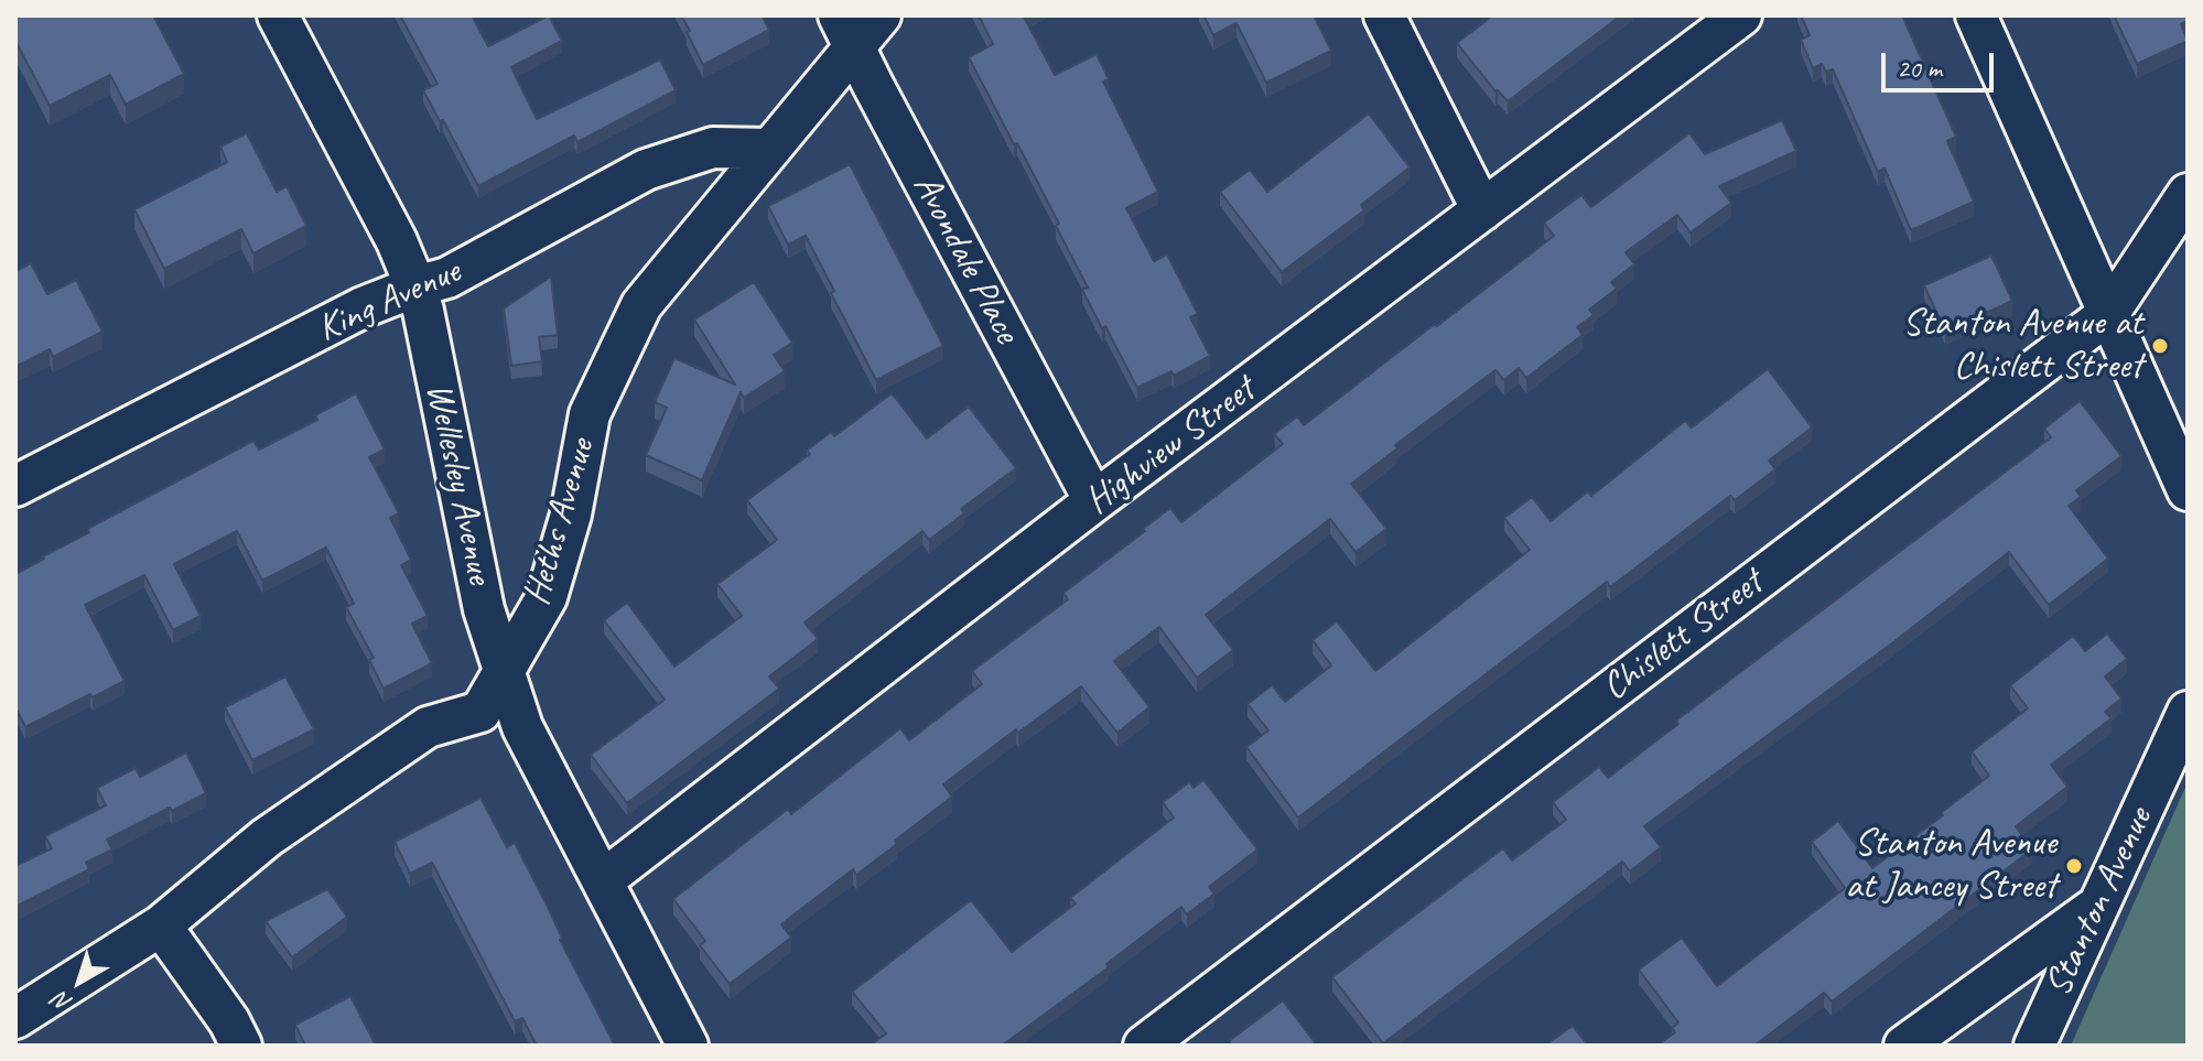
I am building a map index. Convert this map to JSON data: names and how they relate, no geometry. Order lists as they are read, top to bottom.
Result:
{
  "streets": {
    "street": [
      "Avondale Place",
      "King Avenue",
      "Highview Street",
      "Wellesley Avenue",
      "Heths Avenue",
      "Chislett Street",
      "Stanton Avenue"
    ]
  },
  "crossings": [
    ["Avondale Place", "Highview Street"],
    ["Avondale Place", "Heths Avenue"],
    ["King Avenue", "Wellesley Avenue"],
    ["King Avenue", "Heths Avenue"],
    ["Highview Street", "Wellesley Avenue"],
    ["Wellesley Avenue", "Heths Avenue"]
  ],
  "places": ["Stanton Avenue at Chislett Street", "Stanton Avenue at Jancey Street"],
  "scale_bar": "20 m",
  "north": "bottom left"
}
